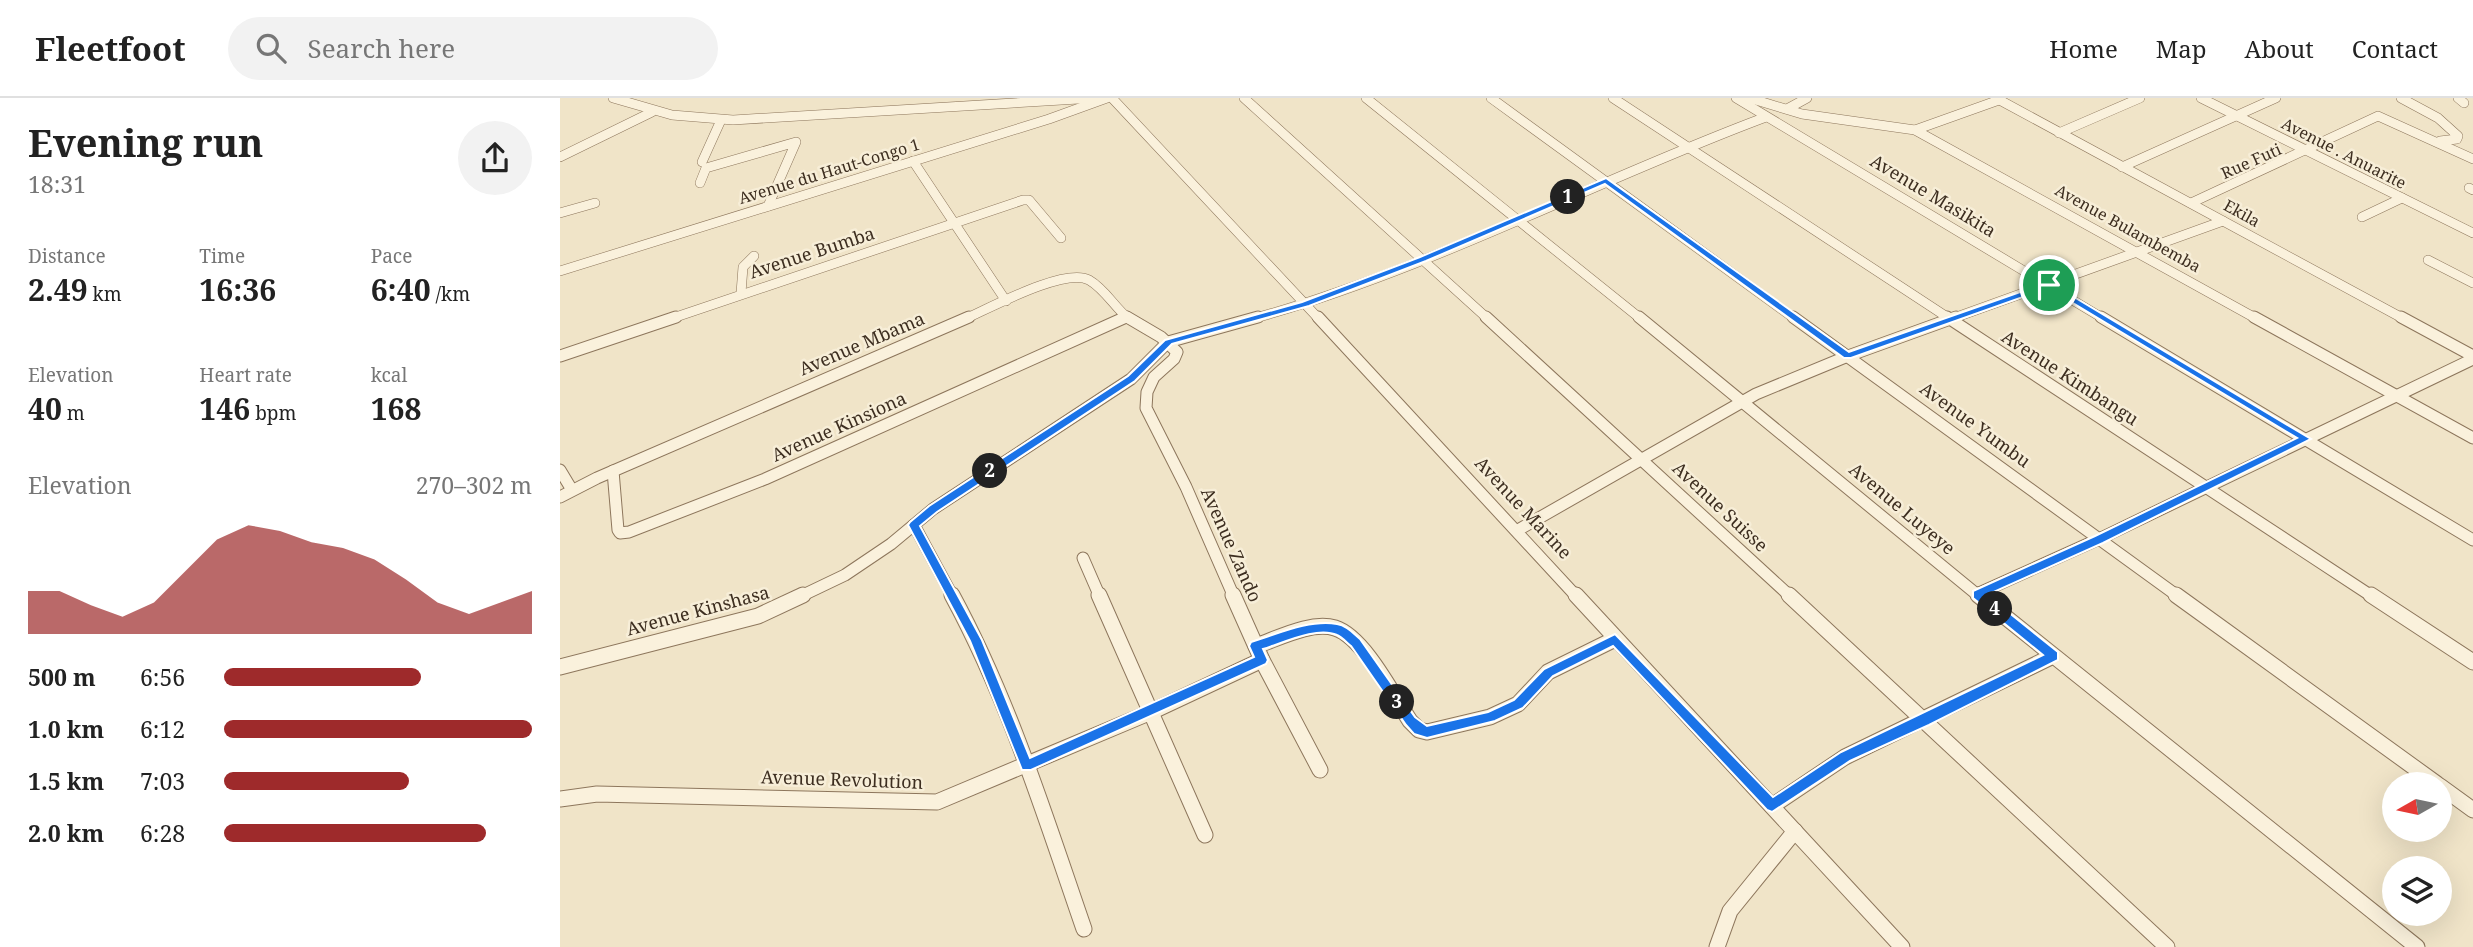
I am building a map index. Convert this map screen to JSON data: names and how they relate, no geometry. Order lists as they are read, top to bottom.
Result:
{
  "streets": {
    "street": [
      "Avenue . Anuarite",
      "Rue Futi",
      "Avenue du Haut-Congo 1",
      "Avenue Masikita",
      "Ekila",
      "Avenue Bulambemba",
      "Avenue Bumba",
      "Avenue Mbama",
      "Avenue Kimbangu",
      "Avenue Yumbu",
      "Avenue Kinsiona",
      "Avenue Suisse",
      "Avenue Marine",
      "Avenue Luyeye",
      "Avenue Zando",
      "Avenue Kinshasa",
      "Avenue Revolution"
    ]
  },
  "crossings": [
    ["Avenue . Anuarite", "Rue Futi"],
    ["Rue Futi", "Ekila"],
    ["Avenue du Haut-Congo 1", "Avenue Marine"],
    ["Avenue Mbama", "Avenue Kinsiona"],
    ["Avenue Mbama", "Avenue Zando"],
    ["Avenue Mbama", "Avenue Kinshasa"],
    ["Avenue Marine", "Avenue Revolution"],
    ["Avenue Zando", "Avenue Kinshasa"],
    ["Avenue Zando", "Avenue Revolution"]
  ],
  "north": "left",
  "page": {
    "header": "Fleetfoot",
    "search": "Search here",
    "nav": [
      "Home",
      "Map",
      "About",
      "Contact"
    ],
    "heading": ["Evening run", "18:31"],
    "pins": [
      "1",
      "2",
      "4",
      "3"
    ],
    "stats": [
      ["Distance", "2.49 km"],
      ["Time", "16:36"],
      ["Pace", "6:40 /km"],
      ["Elevation", "40 m"],
      ["Heart rate", "146 bpm"],
      ["kcal", "168"]
    ],
    "chart": ["Elevation", "270–302 m"],
    "list": [
      {
        "name": "500 m",
        "note": "6:56"
      },
      {
        "name": "1.0 km",
        "note": "6:12"
      },
      {
        "name": "1.5 km",
        "note": "7:03"
      },
      {
        "name": "2.0 km",
        "note": "6:28"
      }
    ]
  }
}
